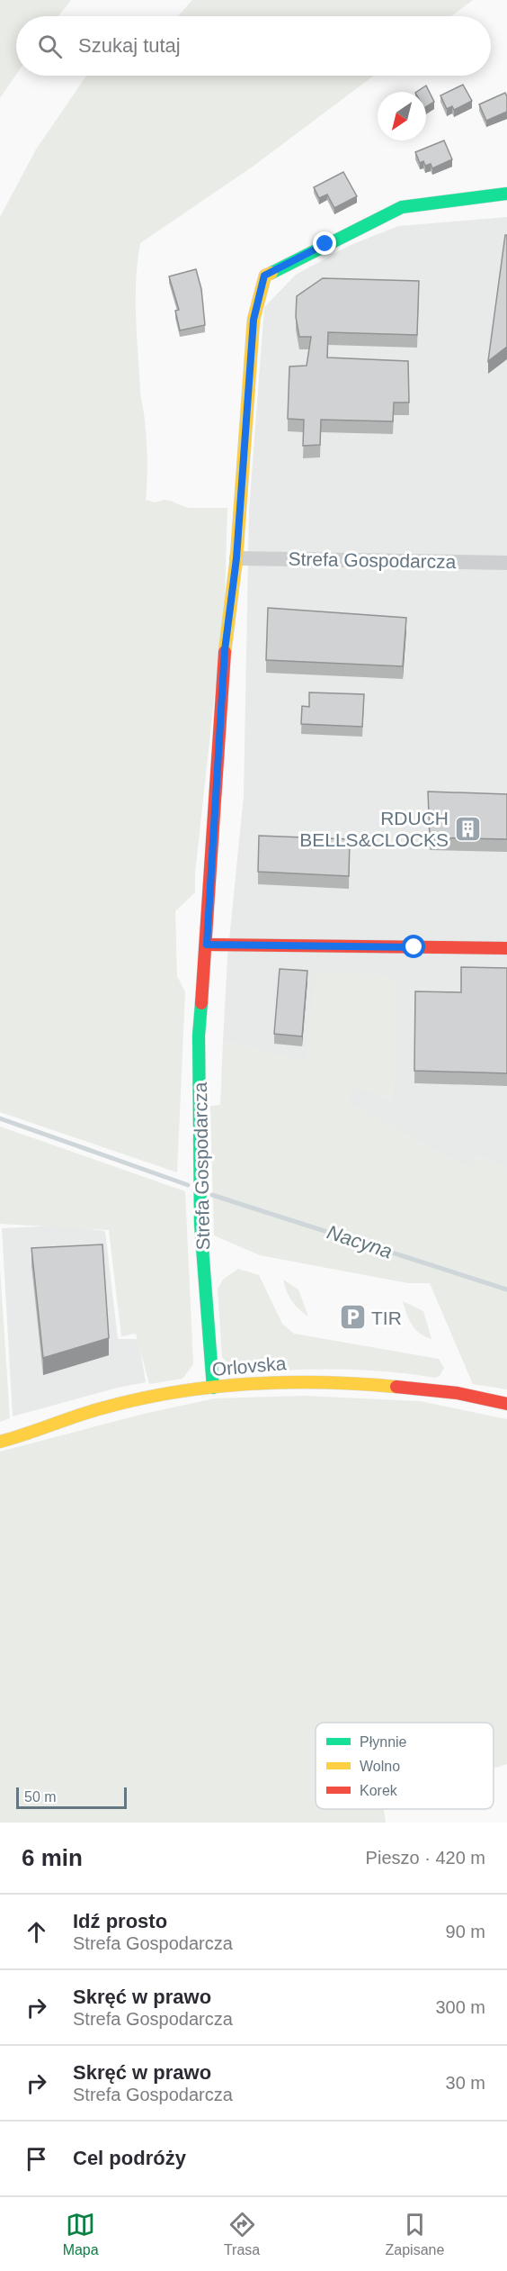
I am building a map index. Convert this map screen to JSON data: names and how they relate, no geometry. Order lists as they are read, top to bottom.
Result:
{
  "streets": {
    "street": ["Strefa Gospodarcza", "Orlovska"]
  },
  "crossings": [
    ["Strefa Gospodarcza", "Orlovska"]
  ],
  "water": ["Nacyna"],
  "places": {
    "building": ["RDUCH BELLS&CLOCKS"],
    "parking": ["TIR"]
  },
  "legend": ["Płynnie", "Wolno", "Korek"],
  "scale_bar": "50 m",
  "north": "bottom left",
  "page": {
    "search": "Szukaj tutaj",
    "scale": "50 m",
    "heading": ["6 min", "Pieszo · 420 m"],
    "list": [
      ["Idź prosto", "Strefa Gospodarcza", "90 m"],
      ["Skręć w prawo", "Strefa Gospodarcza", "300 m"],
      ["Skręć w prawo", "Strefa Gospodarcza", "30 m"],
      "Cel podróży"
    ],
    "nav": ["Mapa", "Trasa", "Zapisane"]
  }
}
